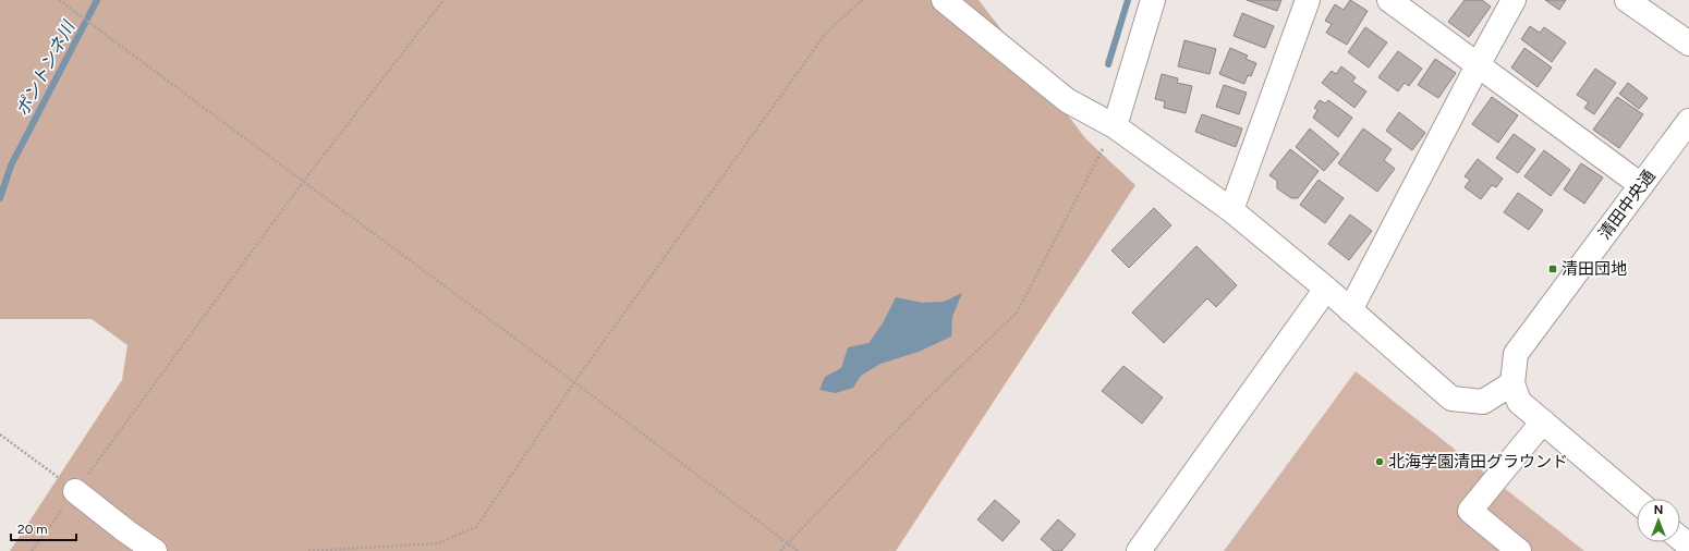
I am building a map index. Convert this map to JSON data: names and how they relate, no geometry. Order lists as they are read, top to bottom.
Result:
{
  "streets": {
    "street": ["清田中央通"]
  },
  "water": ["ポントンネ川"],
  "places": {
    "transit": ["清田団地"],
    "other": ["北海学園清田グラウンド"]
  },
  "scale_bar": "20 m",
  "north": "top"
}
